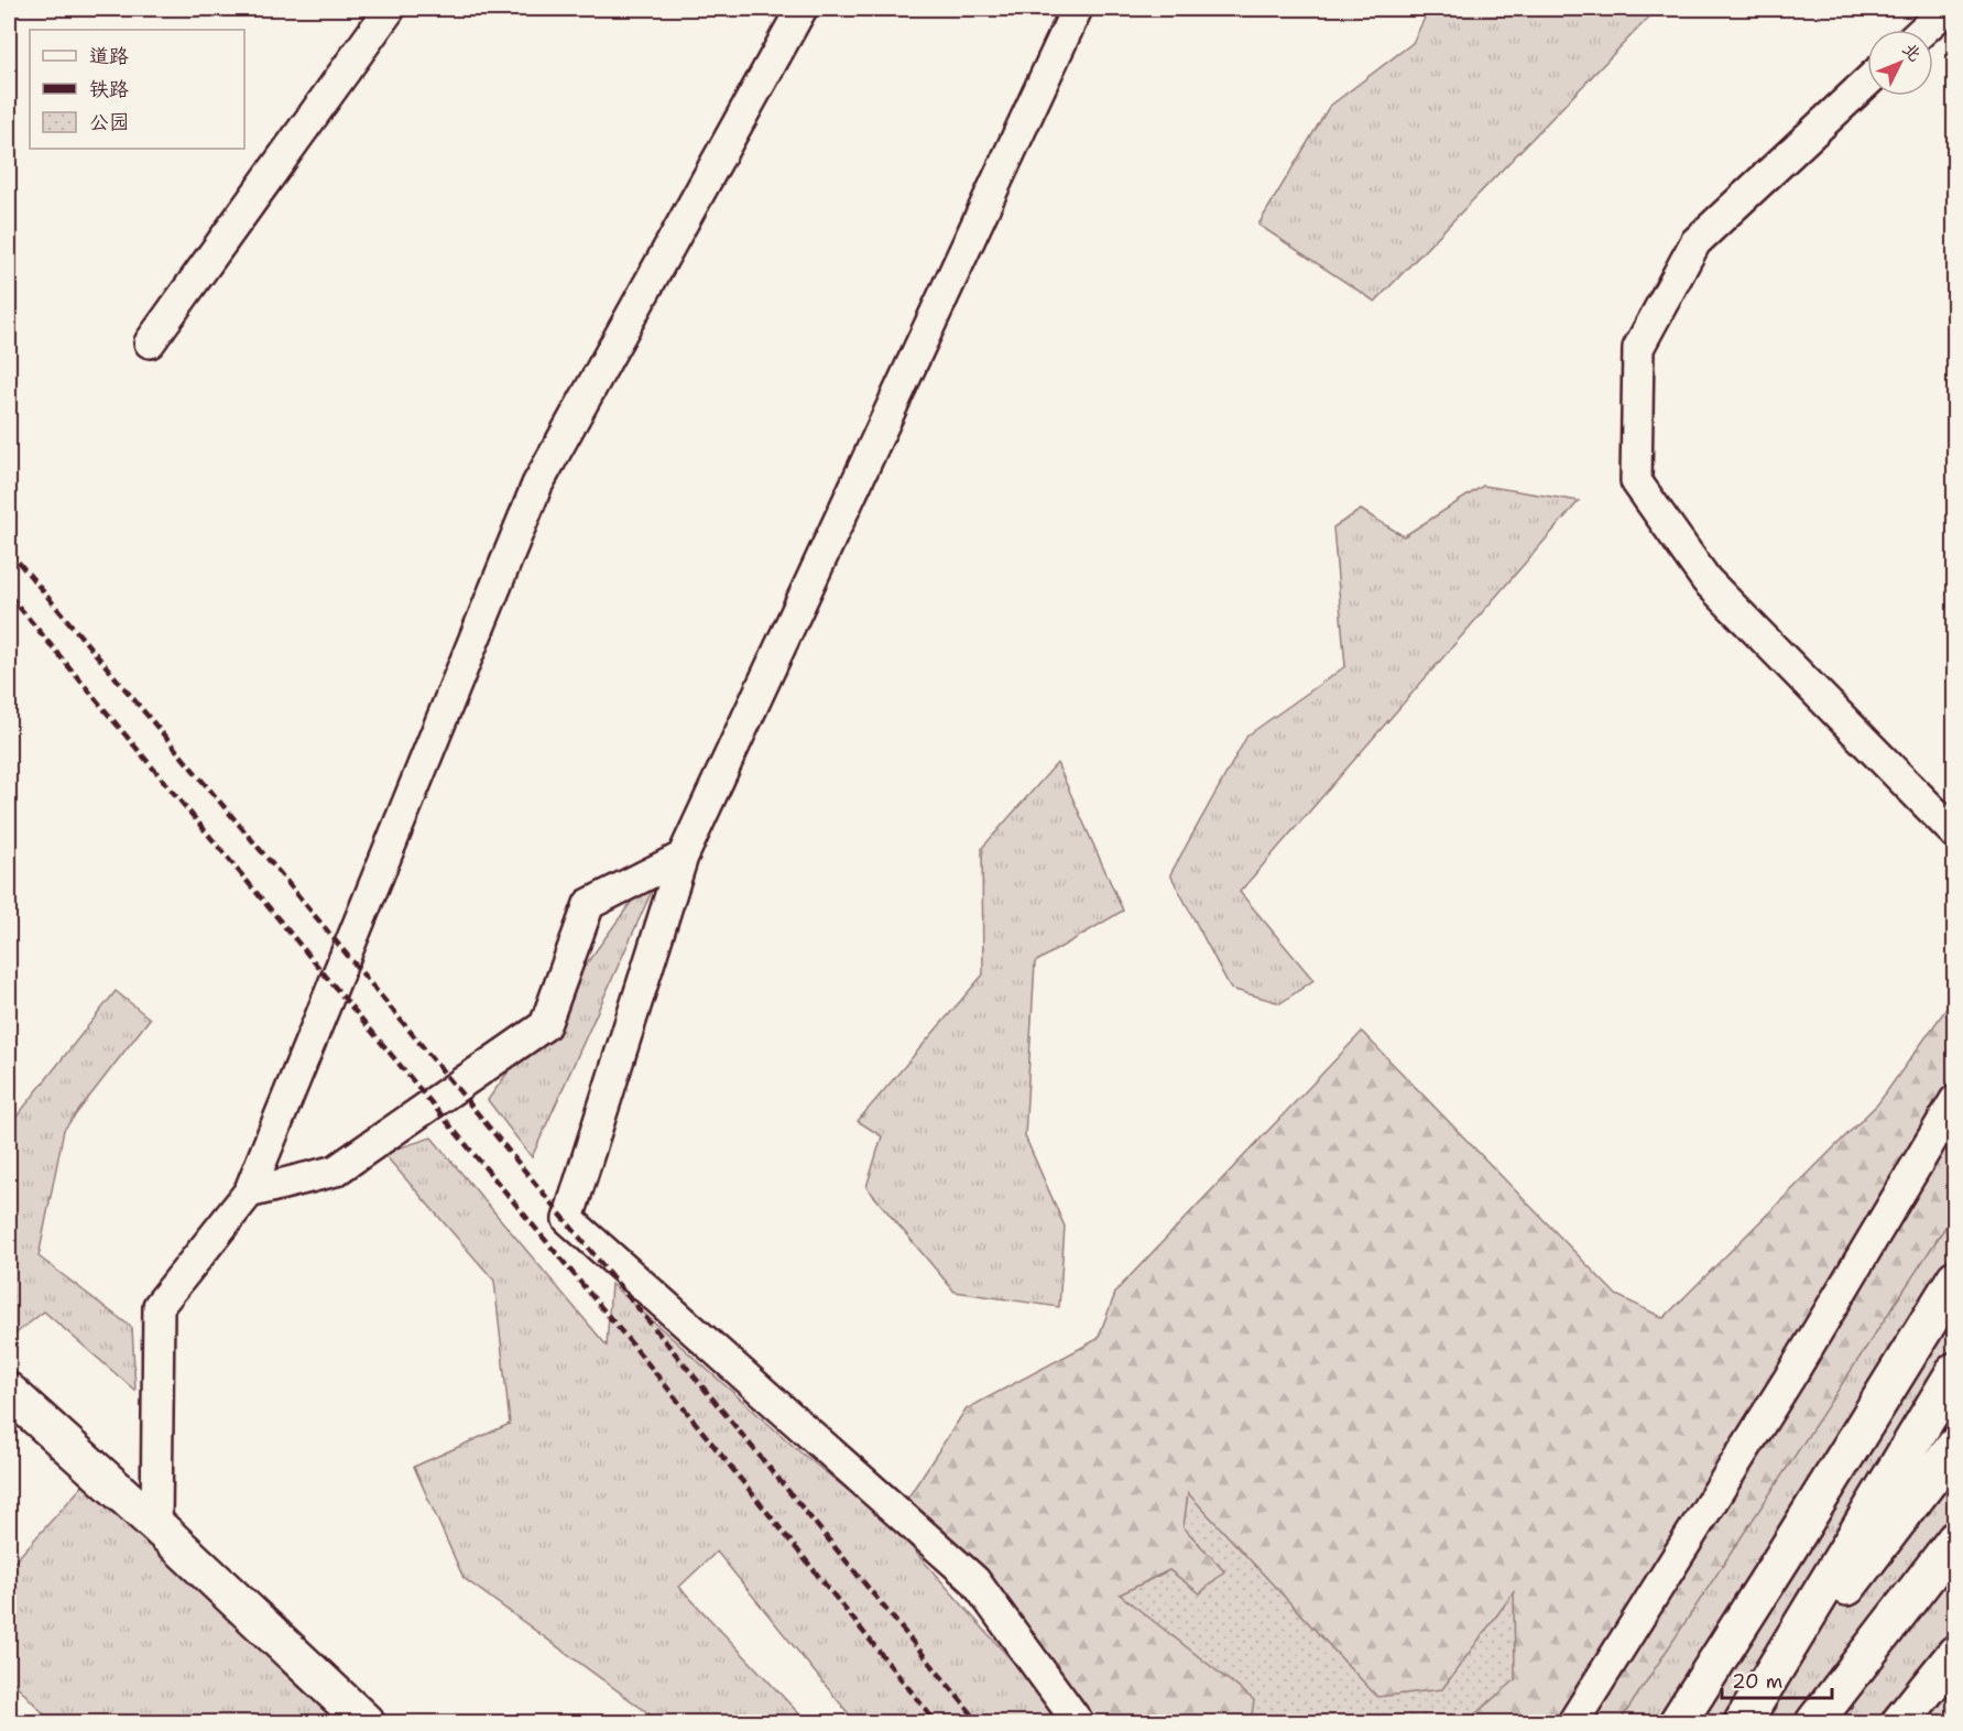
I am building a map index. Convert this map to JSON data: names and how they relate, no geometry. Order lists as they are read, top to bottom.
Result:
{
  "legend": ["道路", "铁路", "公园"],
  "scale_bar": "20 m",
  "north": "top right"
}
